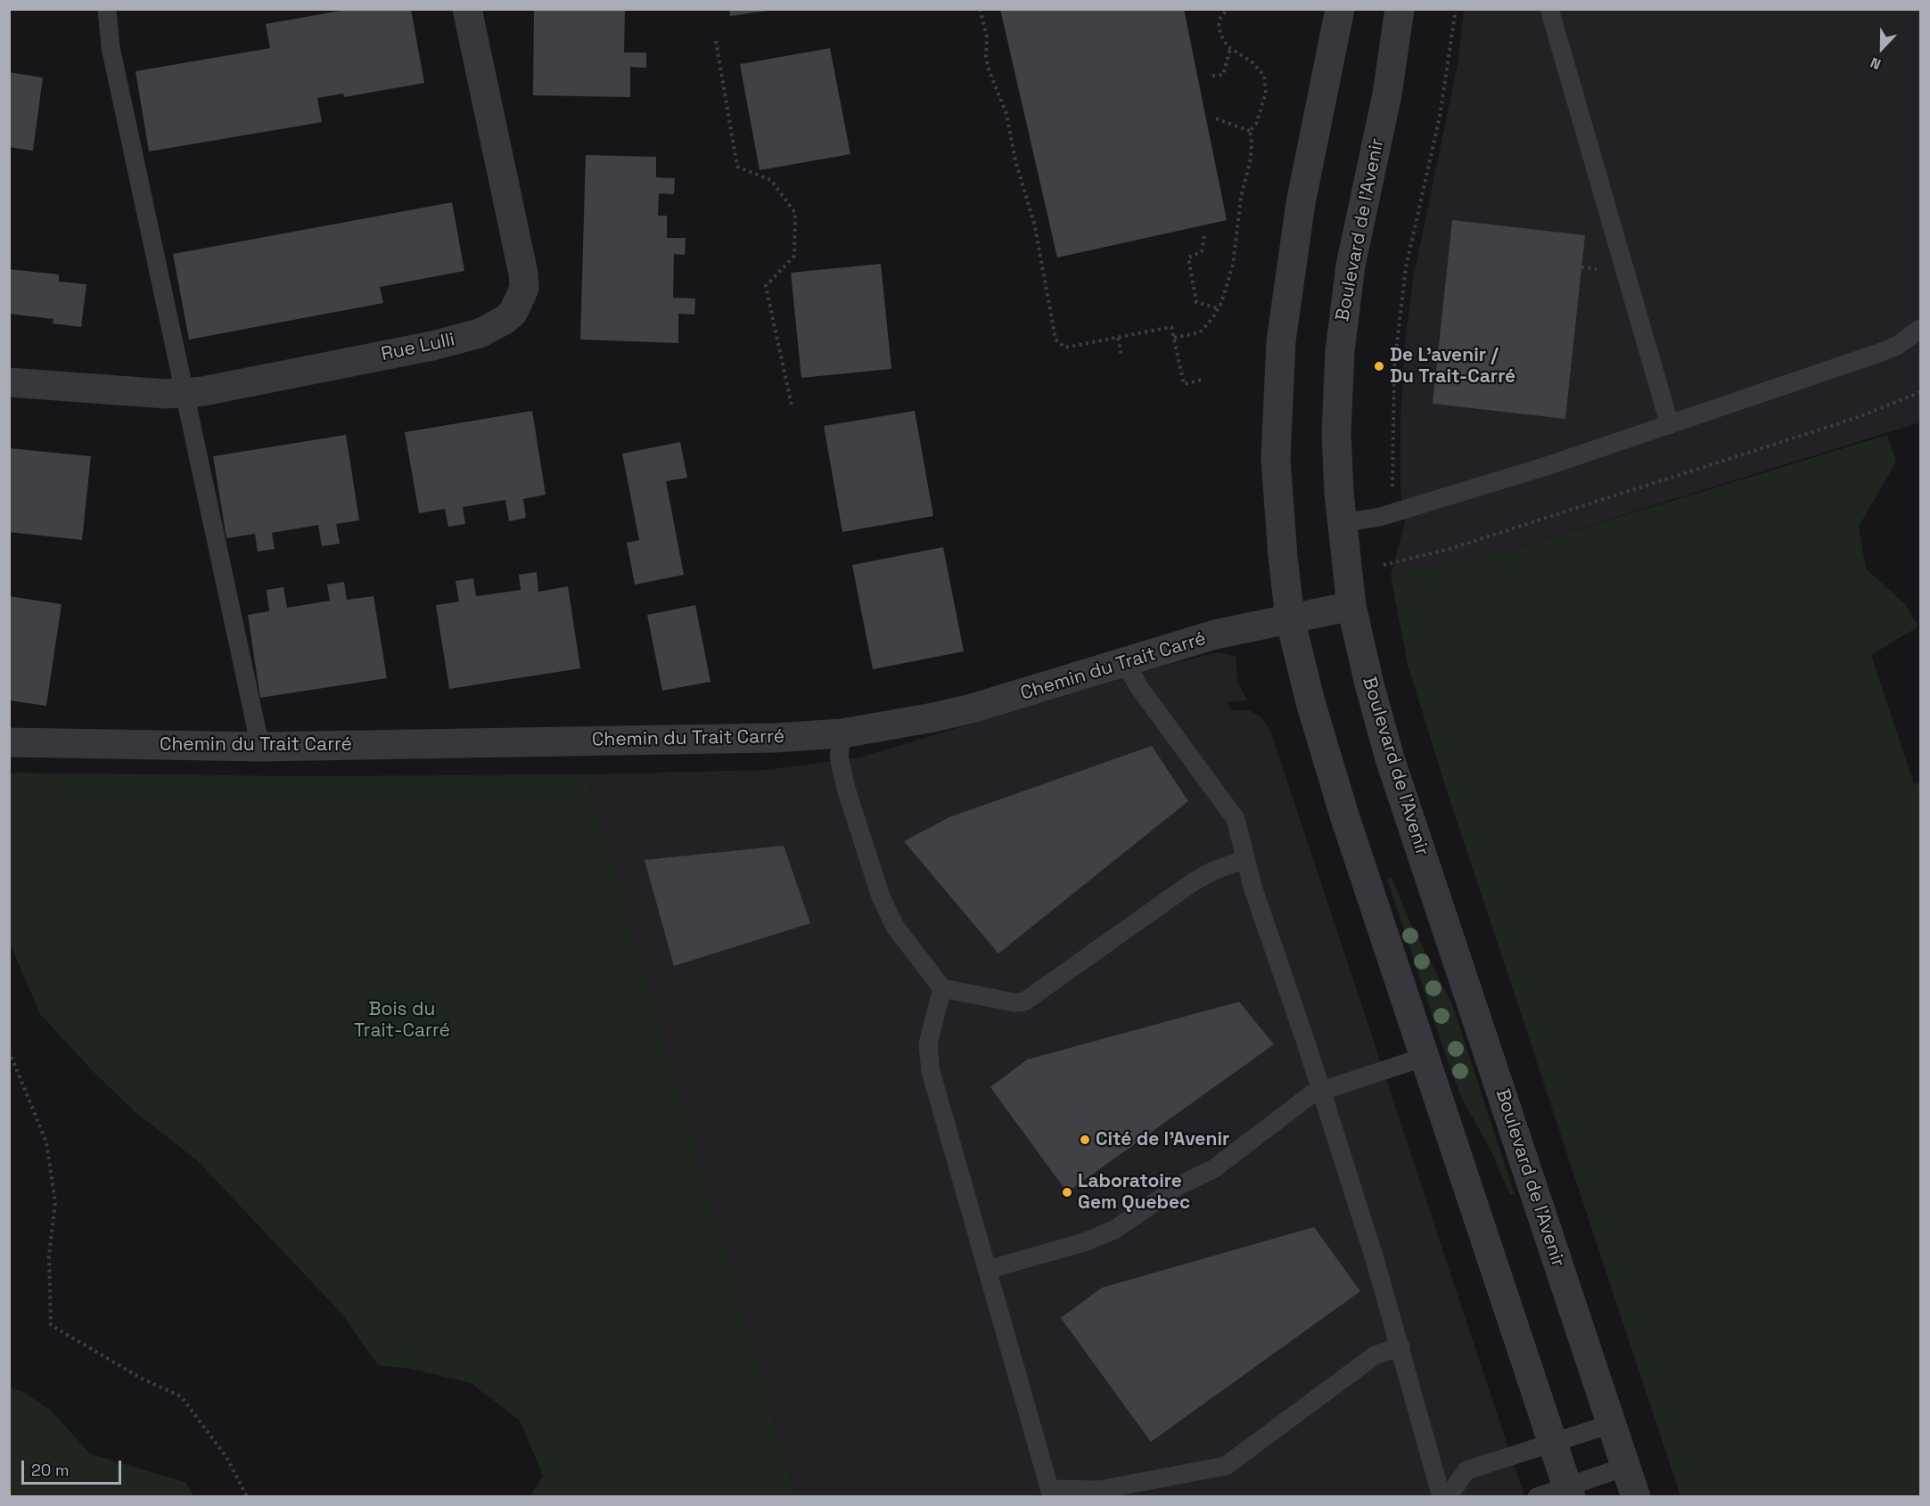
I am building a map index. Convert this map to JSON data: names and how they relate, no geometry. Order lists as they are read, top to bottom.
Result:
{
  "streets": {
    "street": ["Boulevard de l'Avenir", "Rue Lulli", "Chemin du Trait Carré"]
  },
  "crossings": [
    ["Boulevard de l'Avenir", "Chemin du Trait Carré"]
  ],
  "parks": ["Bois du Trait-Carré"],
  "places": ["De L'avenir / Du Trait-Carré", "Cité de l'Avenir", "Laboratoire Gem Quebec"],
  "scale_bar": "20 m",
  "north": "bottom"
}
